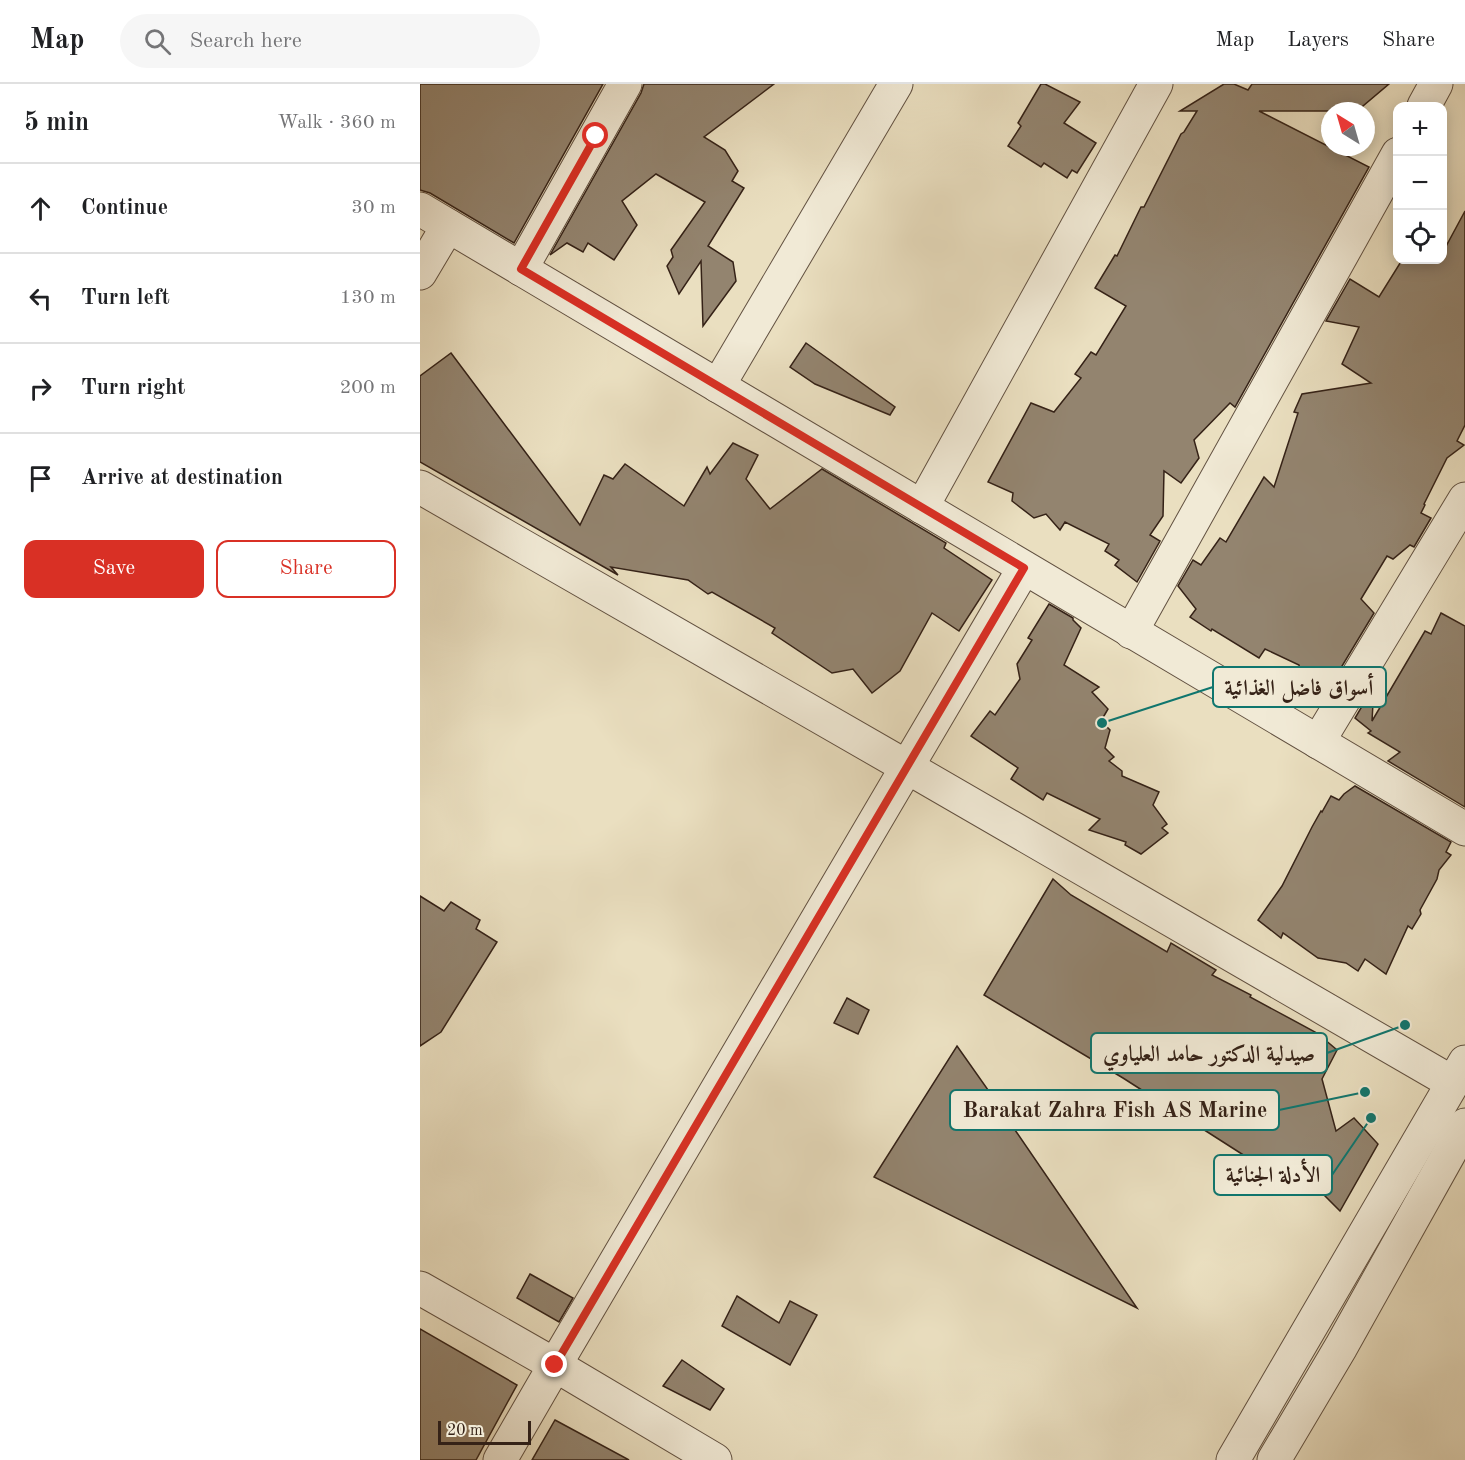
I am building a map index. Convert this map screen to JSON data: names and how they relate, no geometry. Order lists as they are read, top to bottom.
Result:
{
  "places": [
    "أسواق فاضل الغذائية",
    "صيدلية الدكتور حامد العلياوي",
    "Barakat Zahra Fish AS Marine",
    "الأدلة الجنائية"
  ],
  "scale_bar": "20 m",
  "north": "top left",
  "page": {
    "header": "Map",
    "search": "Search here",
    "nav": ["Map", "Layers", "Share"],
    "heading": ["5 min", "Walk · 360 m"],
    "map_buttons": ["+", "−"],
    "list": [
      ["Continue", "30 m"],
      ["Turn left", "130 m"],
      ["Turn right", "200 m"],
      "Arrive at destination"
    ],
    "buttons": ["Save", "Share"],
    "scale": "20 m"
  }
}
